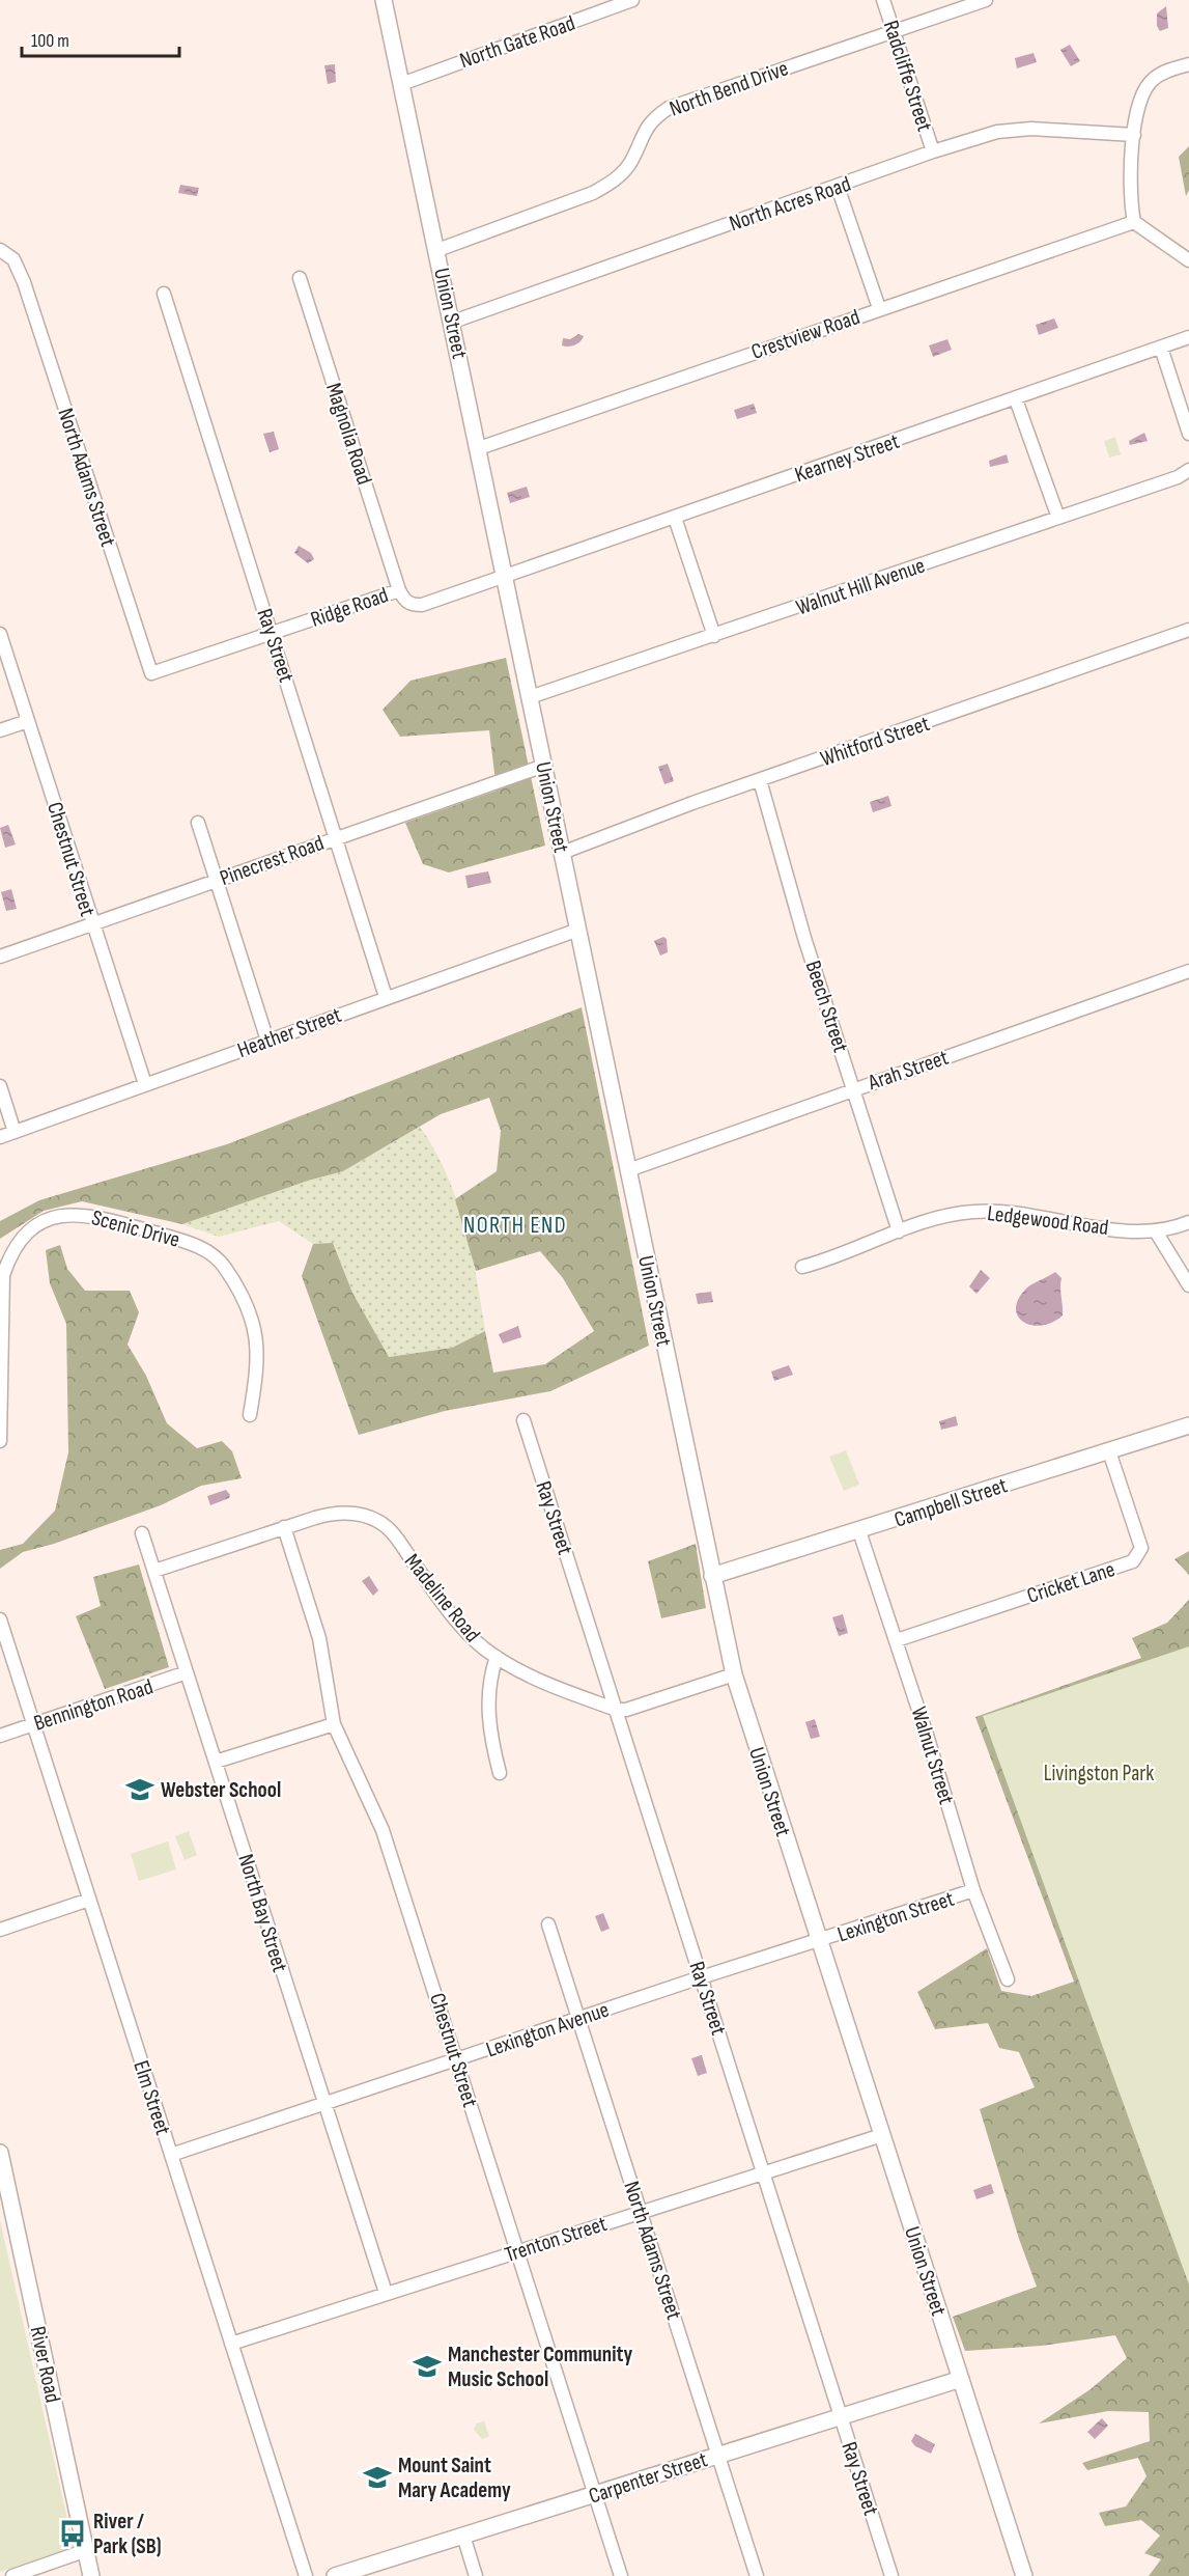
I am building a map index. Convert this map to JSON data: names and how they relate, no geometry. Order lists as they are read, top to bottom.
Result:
{
  "streets": {
    "street": [
      "North Gate Road",
      "Radcliffe Street",
      "North Bend Drive",
      "North Acres Road",
      "Union Street",
      "Crestview Road",
      "Magnolia Road",
      "Kearney Street",
      "North Adams Street",
      "Walnut Hill Avenue",
      "Ridge Road",
      "Ray Street",
      "Whitford Street",
      "Chestnut Street",
      "Pinecrest Road",
      "Beech Street",
      "Heather Street",
      "Arah Street",
      "Ledgewood Road",
      "Scenic Drive",
      "Campbell Street",
      "Cricket Lane",
      "Madeline Road",
      "Bennington Road",
      "Walnut Street",
      "North Bay Street",
      "Lexington Street",
      "Lexington Avenue",
      "Elm Street",
      "Trenton Street",
      "River Road",
      "Carpenter Street"
    ]
  },
  "crossings": [
    ["North Gate Road", "Union Street"],
    ["Radcliffe Street", "North Bend Drive"],
    ["Radcliffe Street", "North Acres Road"],
    ["North Bend Drive", "Union Street"],
    ["North Acres Road", "Union Street"],
    ["Union Street", "Crestview Road"],
    ["Union Street", "Kearney Street"],
    ["Union Street", "Walnut Hill Avenue"],
    ["Union Street", "Ridge Road"],
    ["Union Street", "Whitford Street"],
    ["Union Street", "Pinecrest Road"],
    ["Union Street", "Heather Street"],
    ["Union Street", "Arah Street"],
    ["Union Street", "Campbell Street"],
    ["Union Street", "Lexington Street"],
    ["Union Street", "Lexington Avenue"],
    ["Union Street", "Trenton Street"],
    ["Union Street", "Carpenter Street"],
    ["Magnolia Road", "Ridge Road"],
    ["Kearney Street", "Ridge Road"],
    ["North Adams Street", "Ridge Road"],
    ["North Adams Street", "Lexington Avenue"],
    ["North Adams Street", "Trenton Street"],
    ["North Adams Street", "Carpenter Street"],
    ["Ridge Road", "Ray Street"],
    ["Ray Street", "Pinecrest Road"],
    ["Ray Street", "Heather Street"],
    ["Ray Street", "Madeline Road"],
    ["Ray Street", "Lexington Avenue"],
    ["Ray Street", "Trenton Street"],
    ["Ray Street", "Carpenter Street"],
    ["Whitford Street", "Beech Street"],
    ["Chestnut Street", "Pinecrest Road"],
    ["Chestnut Street", "Heather Street"],
    ["Chestnut Street", "Madeline Road"],
    ["Chestnut Street", "Lexington Avenue"],
    ["Chestnut Street", "Trenton Street"],
    ["Chestnut Street", "Carpenter Street"],
    ["Beech Street", "Arah Street"],
    ["Beech Street", "Ledgewood Road"],
    ["Campbell Street", "Cricket Lane"],
    ["Campbell Street", "Walnut Street"],
    ["Cricket Lane", "Walnut Street"],
    ["Madeline Road", "North Bay Street"],
    ["Bennington Road", "North Bay Street"],
    ["Bennington Road", "Elm Street"],
    ["Walnut Street", "Lexington Street"],
    ["North Bay Street", "Lexington Avenue"],
    ["North Bay Street", "Trenton Street"],
    ["Lexington Street", "Lexington Avenue"],
    ["Lexington Avenue", "Elm Street"],
    ["Elm Street", "Trenton Street"]
  ],
  "districts": ["NORTH END"],
  "parks": ["Livingston Park"],
  "places": {
    "school or university": ["Webster School", "Manchester Community Music School", "Mount Saint Mary Academy"],
    "bus stop": ["River / Park (SB)"]
  },
  "scale_bar": "100 m"
}
